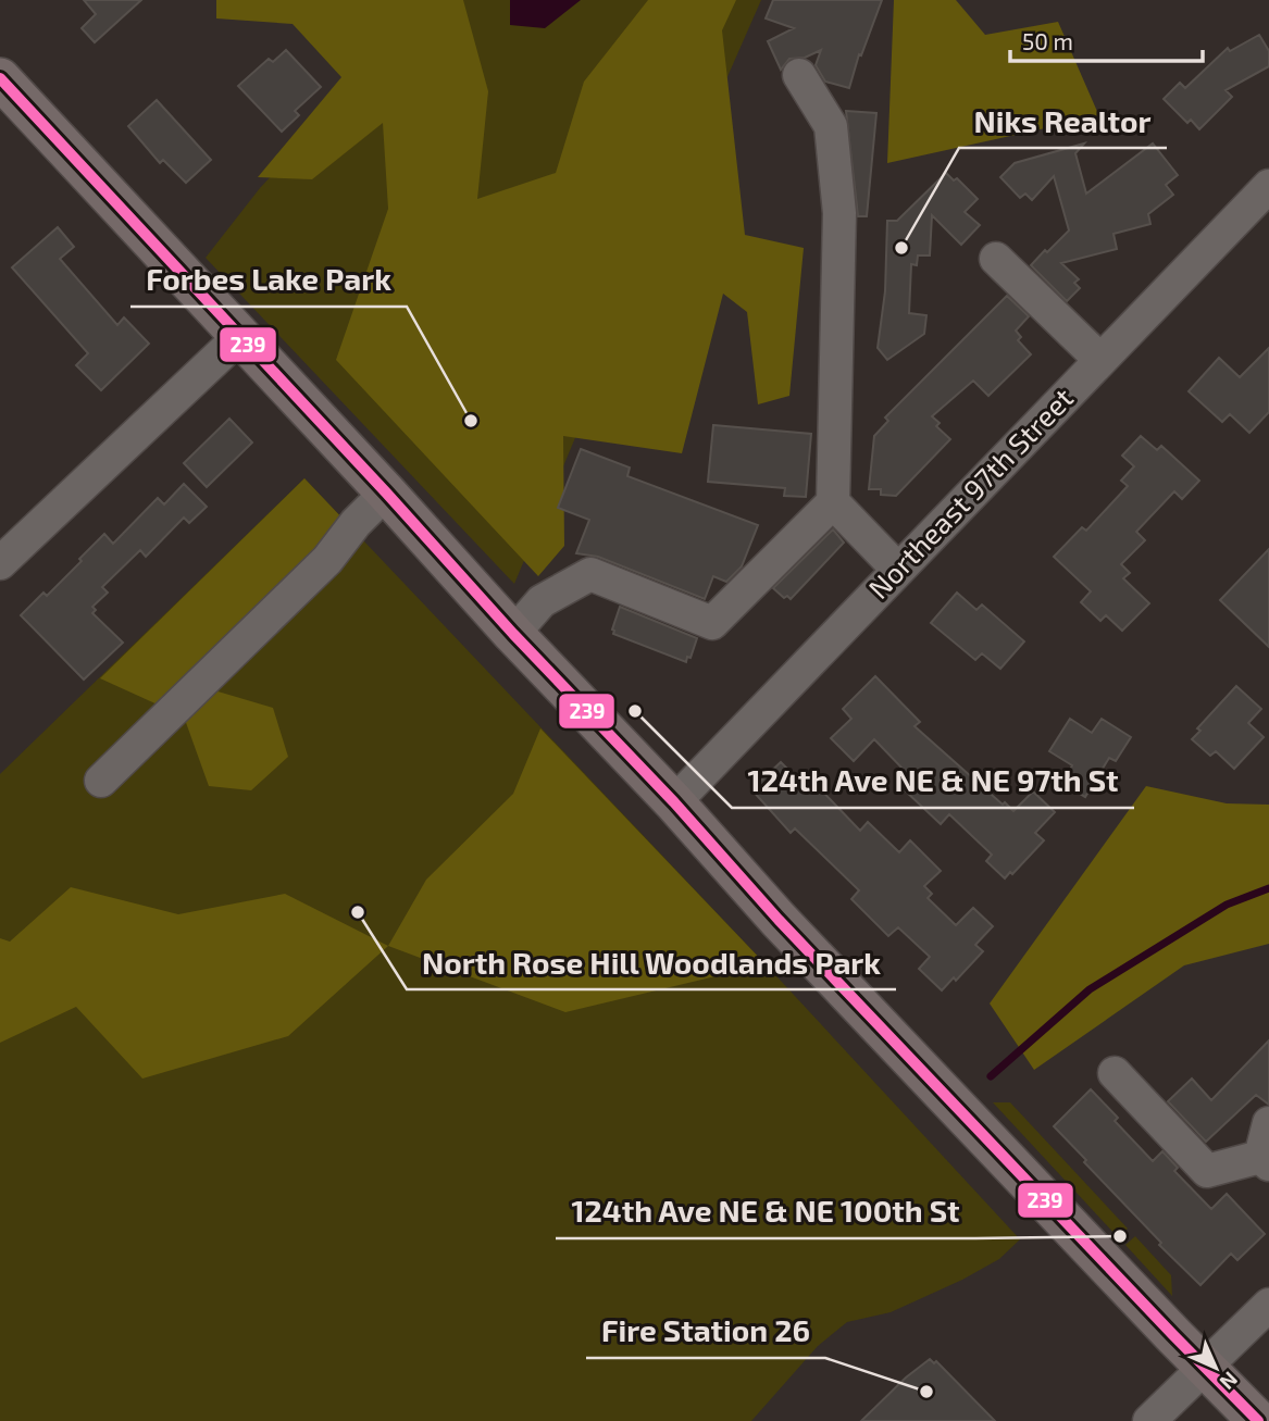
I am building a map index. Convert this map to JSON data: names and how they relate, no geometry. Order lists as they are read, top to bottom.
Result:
{
  "streets": {
    "street": ["Northeast 97th Street"]
  },
  "places": [
    "Niks Realtor",
    "Forbes Lake Park",
    "124th Ave NE & NE 97th St",
    "North Rose Hill Woodlands Park",
    "124th Ave NE & NE 100th St",
    "Fire Station 26"
  ],
  "lines": ["transit line 239"],
  "scale_bar": "50 m",
  "north": "bottom right"
}
